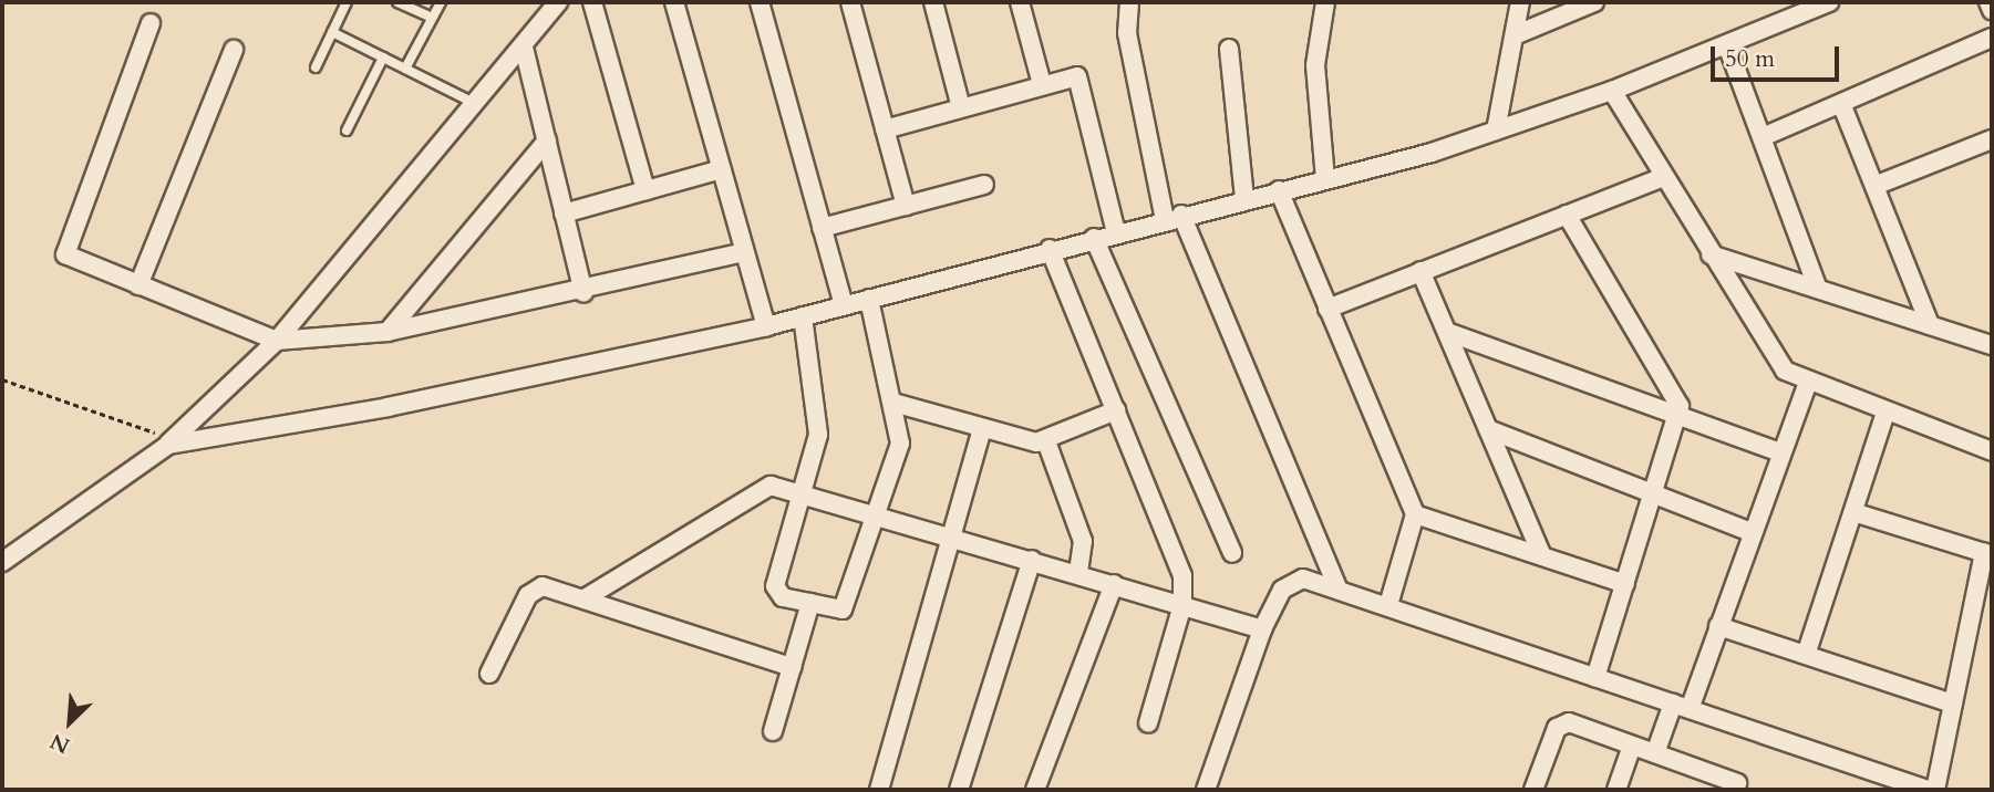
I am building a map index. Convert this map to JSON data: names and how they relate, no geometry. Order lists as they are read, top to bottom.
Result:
{
  "scale_bar": "50 m",
  "north": "bottom left"
}
